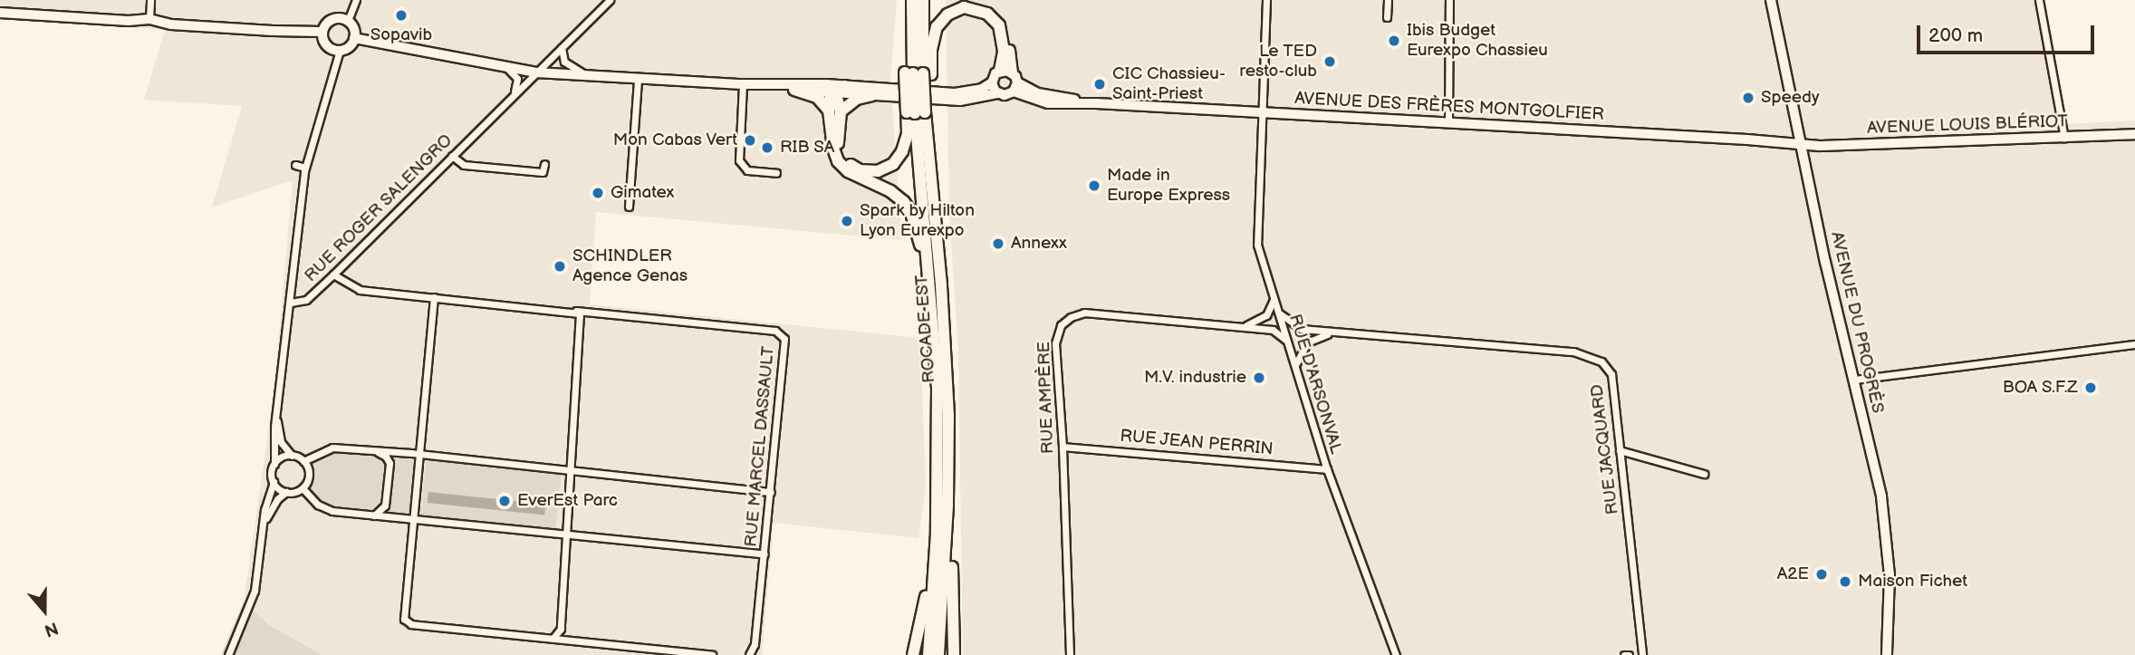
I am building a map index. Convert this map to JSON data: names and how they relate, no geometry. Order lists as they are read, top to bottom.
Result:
{
  "streets": {
    "highway": ["ROCADE EST"],
    "street": [
      "AVENUE DES FRÈRES MONTGOLFIER",
      "AVENUE LOUIS BLÉRIOT",
      "RUE ROGER SALENGRO",
      "AVENUE DU PROGRÈS",
      "RUE D'ARSONVAL",
      "RUE AMPÈRE",
      "RUE JEAN PERRIN",
      "RUE MARCEL DASSAULT",
      "RUE JACQUARD"
    ]
  },
  "crossings": [
    ["AVENUE DES FRÈRES MONTGOLFIER", "AVENUE LOUIS BLÉRIOT"],
    ["AVENUE DES FRÈRES MONTGOLFIER", "RUE ROGER SALENGRO"],
    ["AVENUE DES FRÈRES MONTGOLFIER", "AVENUE DU PROGRÈS"],
    ["AVENUE DES FRÈRES MONTGOLFIER", "RUE D'ARSONVAL"],
    ["AVENUE LOUIS BLÉRIOT", "AVENUE DU PROGRÈS"],
    ["RUE ROGER SALENGRO", "RUE MARCEL DASSAULT"],
    ["RUE D'ARSONVAL", "RUE AMPÈRE"],
    ["RUE D'ARSONVAL", "RUE JEAN PERRIN"],
    ["RUE D'ARSONVAL", "RUE JACQUARD"],
    ["RUE AMPÈRE", "RUE JEAN PERRIN"]
  ],
  "places": [
    "Sopavib",
    "Ibis Budget Eurexpo Chassieu",
    "Le TED resto-club",
    "CIC Chassieu- Saint-Priest",
    "Speedy",
    "Mon Cabas Vert",
    "RIB SA",
    "Made in Europe Express",
    "Gimatex",
    "Spark by Hilton Lyon Eurexpo",
    "Annexx",
    "SCHINDLER Agence Genas",
    "M.V. industrie",
    "BOA S.F.Z",
    "EverEst Parc",
    "A2E",
    "Maison Fichet"
  ],
  "scale_bar": "200 m",
  "north": "bottom"
}
